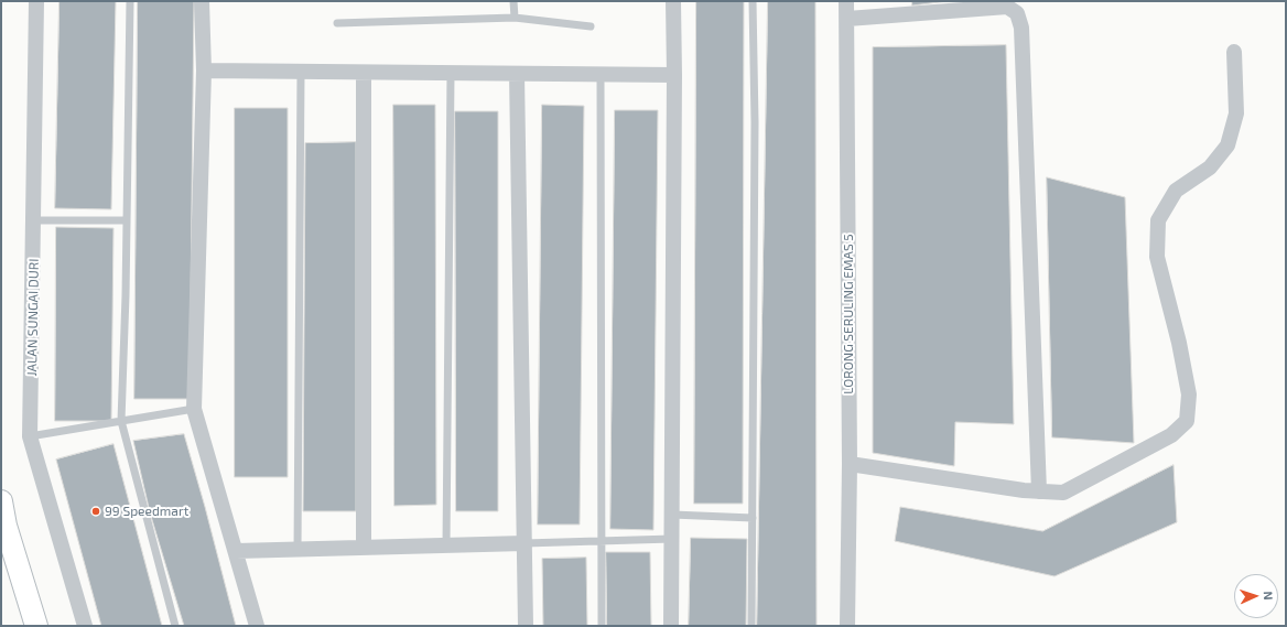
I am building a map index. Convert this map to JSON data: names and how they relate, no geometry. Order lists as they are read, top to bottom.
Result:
{
  "streets": {
    "street": ["LORONG SERULING EMAS 5", "JALAN SUNGAI DURI"]
  },
  "places": ["99 Speedmart"],
  "north": "right"
}
